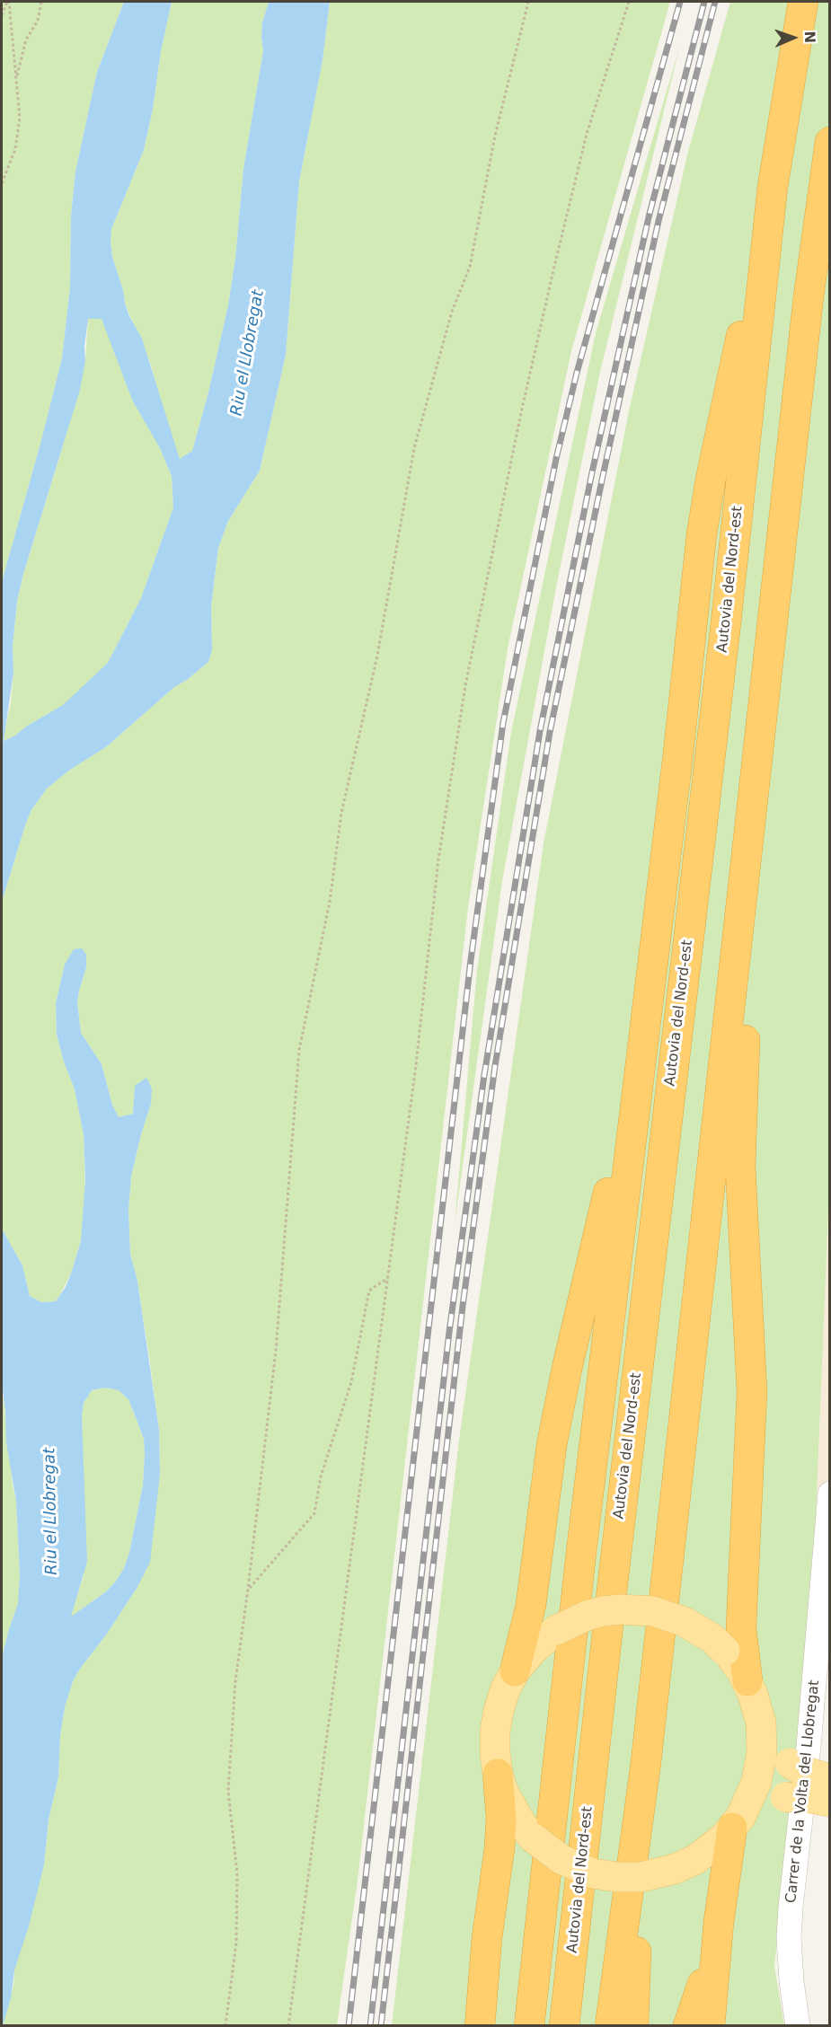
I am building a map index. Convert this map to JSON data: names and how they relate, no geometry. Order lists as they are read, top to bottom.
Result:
{
  "streets": {
    "highway": ["Autovia del Nord-est"],
    "street": ["Carrer de la Volta del Llobregat"]
  },
  "water": ["Riu el Llobregat"],
  "north": "right"
}
